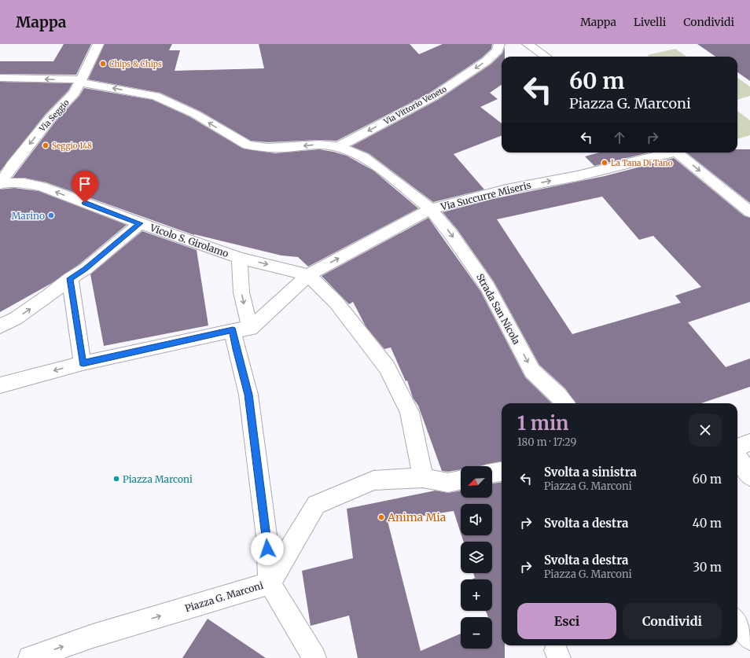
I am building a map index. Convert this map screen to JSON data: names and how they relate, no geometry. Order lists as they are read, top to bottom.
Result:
{
  "streets": {
    "street": [
      "Via Vittorio Veneto",
      "Via Seggio",
      "Via Succurre Miseris",
      "Vicolo S. Girolamo",
      "Strada San Nicola",
      "Piazza G. Marconi"
    ]
  },
  "crossings": [
    ["Via Vittorio Veneto", "Strada San Nicola"],
    ["Via Seggio", "Vicolo S. Girolamo"],
    ["Via Succurre Miseris", "Vicolo S. Girolamo"],
    ["Via Succurre Miseris", "Strada San Nicola"],
    ["Via Succurre Miseris", "Piazza G. Marconi"],
    ["Vicolo S. Girolamo", "Piazza G. Marconi"]
  ],
  "one_way": ["Via Vittorio Veneto", "Via Succurre Miseris"],
  "places": [
    "Chips & Chips",
    "Seggio 148",
    "La Tana Di Tano",
    "Marino",
    "Piazza Marconi",
    "Anima Mia"
  ],
  "north": "bottom left",
  "page": {
    "header": "Mappa",
    "nav": ["Mappa", "Livelli", "Condividi"],
    "turn": ["60 m", "Piazza G. Marconi"],
    "heading": ["1 min", "180 m · 17:29"],
    "list": [
      {
        "name": "Svolta a sinistra",
        "note": "Piazza G. Marconi",
        "value": "60 m"
      },
      {
        "name": "Svolta a destra",
        "value": "40 m"
      },
      {
        "name": "Svolta a destra",
        "note": "Piazza G. Marconi",
        "value": "30 m"
      }
    ],
    "map_buttons": ["+", "−"],
    "buttons": ["Esci", "Condividi"]
  }
}
